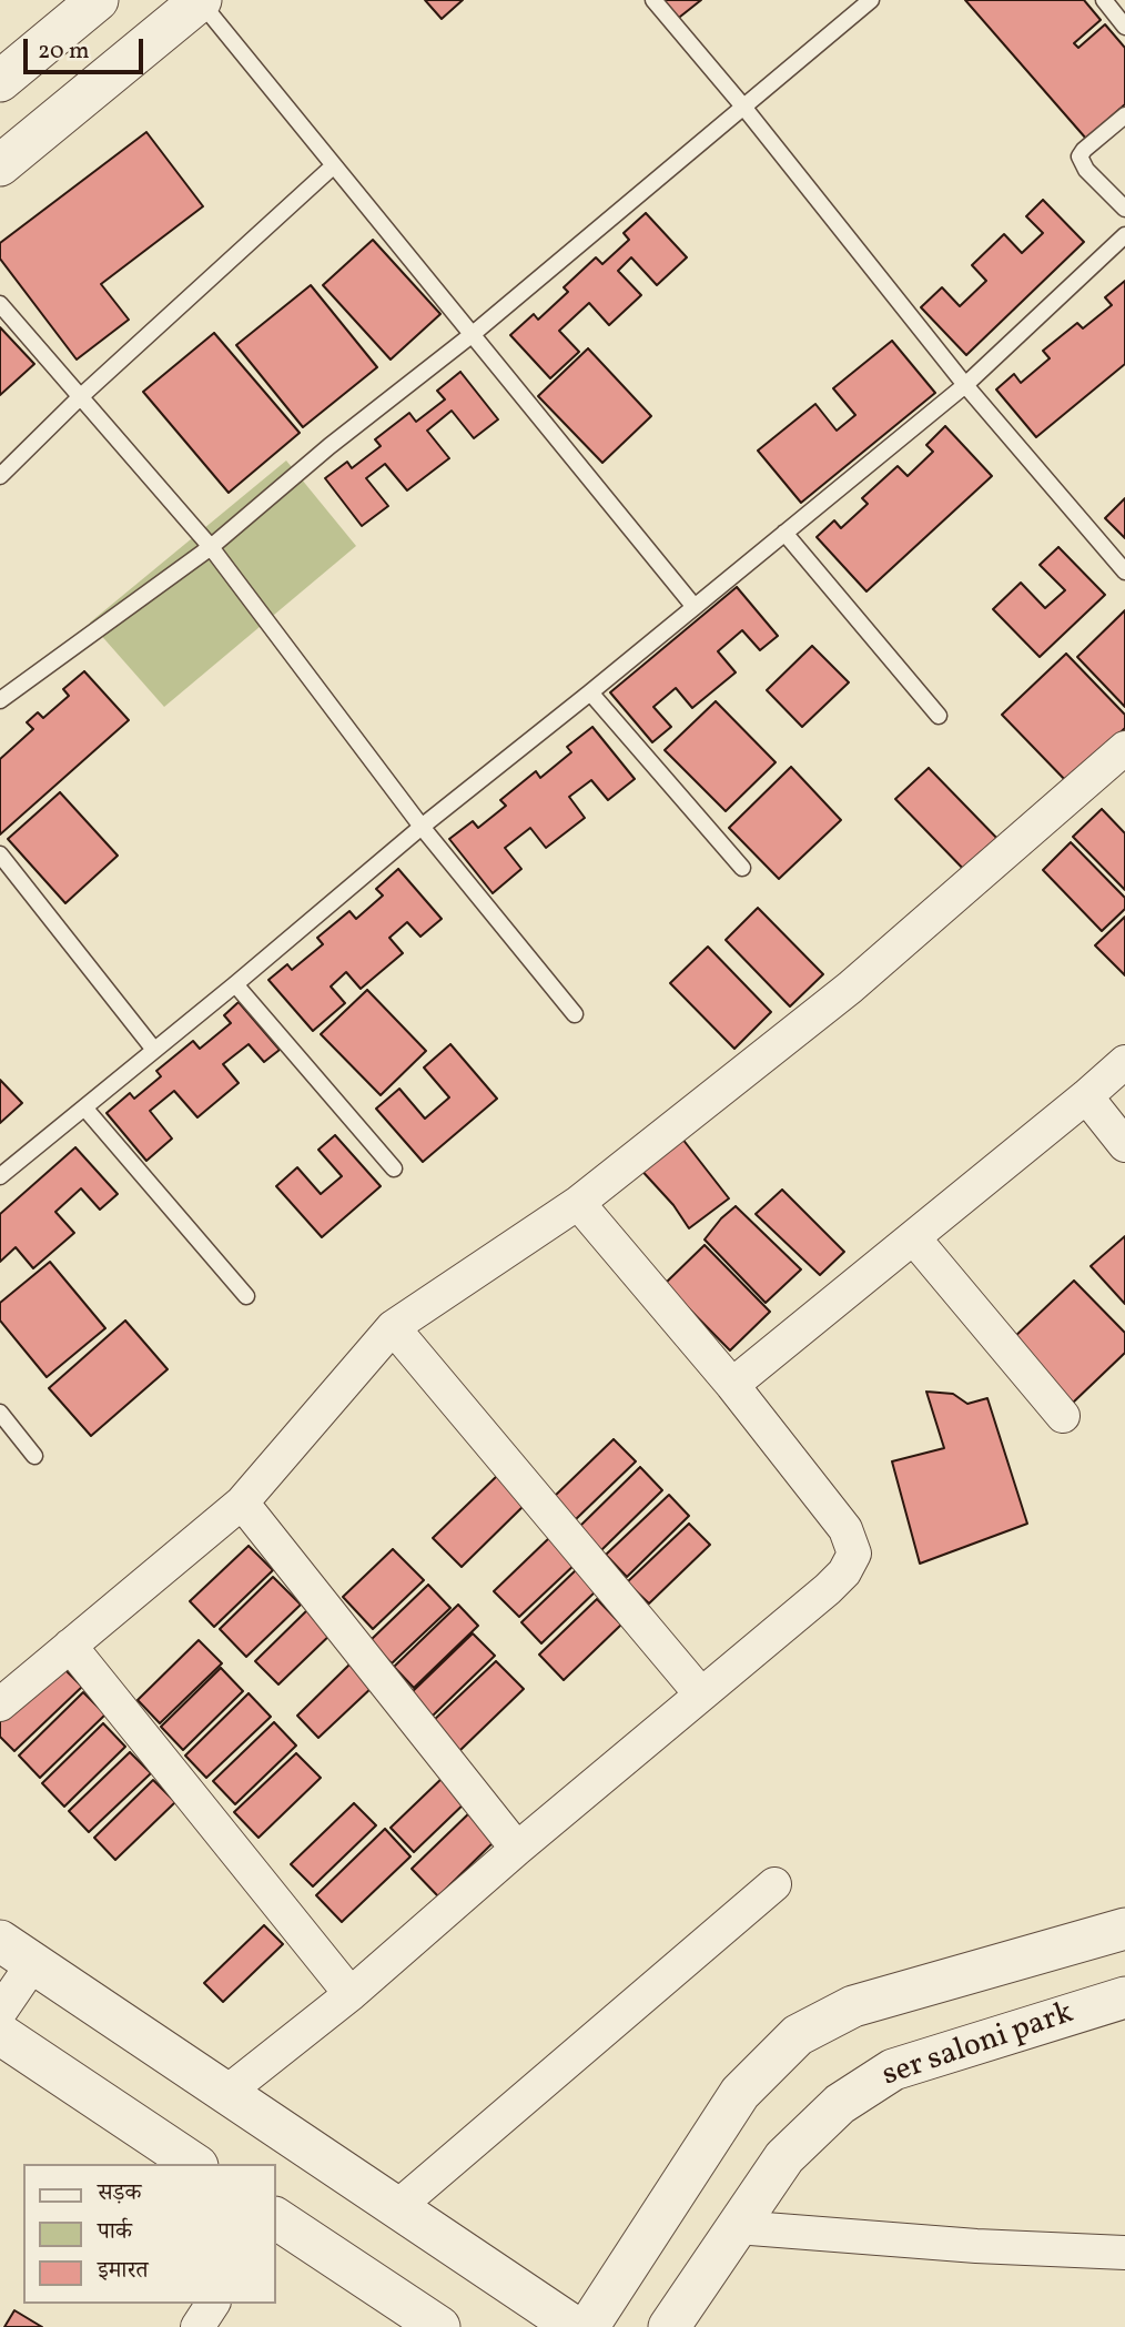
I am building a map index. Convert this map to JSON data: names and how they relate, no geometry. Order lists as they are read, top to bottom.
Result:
{
  "streets": {
    "street": ["ser saloni park"]
  },
  "legend": ["सड़क", "पार्क", "इमारत"],
  "scale_bar": "20 m"
}
